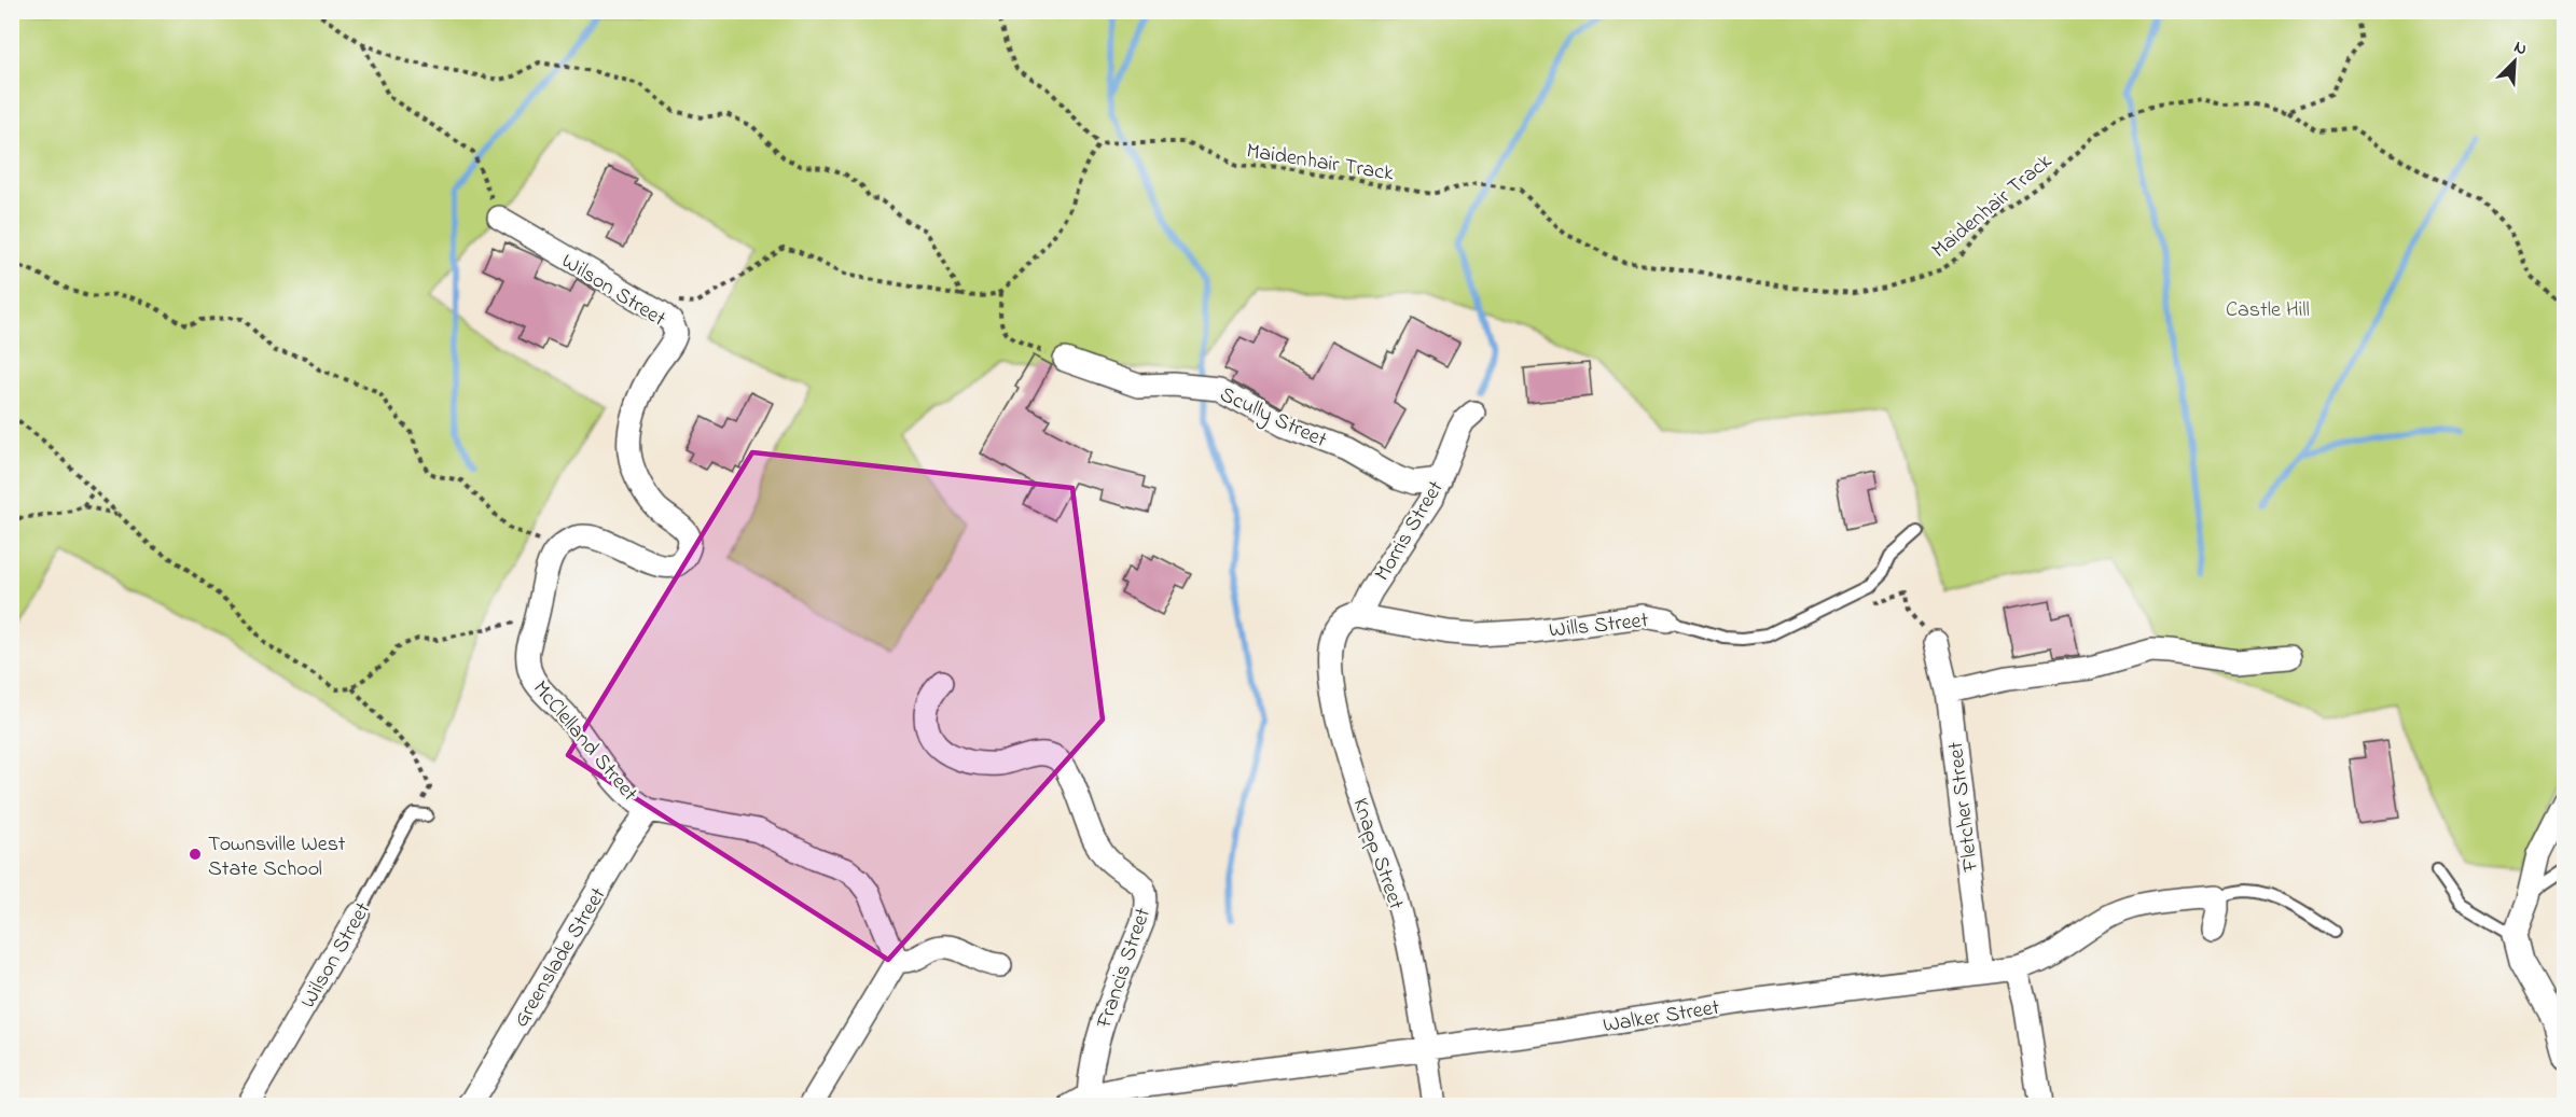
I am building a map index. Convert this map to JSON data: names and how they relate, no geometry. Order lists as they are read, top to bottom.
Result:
{
  "streets": {
    "street": [
      "Wilson Street",
      "Scully Street",
      "Morris Street",
      "Wills Street",
      "McClelland Street",
      "Fletcher Street",
      "Knapp Street",
      "Greenslade Street",
      "Francis Street",
      "Walker Street"
    ],
    "path": ["Maidenhair Track"]
  },
  "crossings": [
    ["Scully Street", "Morris Street"],
    ["Morris Street", "Wills Street"],
    ["Morris Street", "Knapp Street"],
    ["Wills Street", "Knapp Street"],
    ["McClelland Street", "Greenslade Street"],
    ["Fletcher Street", "Walker Street"],
    ["Knapp Street", "Walker Street"],
    ["Francis Street", "Walker Street"]
  ],
  "parks": ["Castle Hill"],
  "places": ["Townsville West State School"],
  "north": "top right"
}
